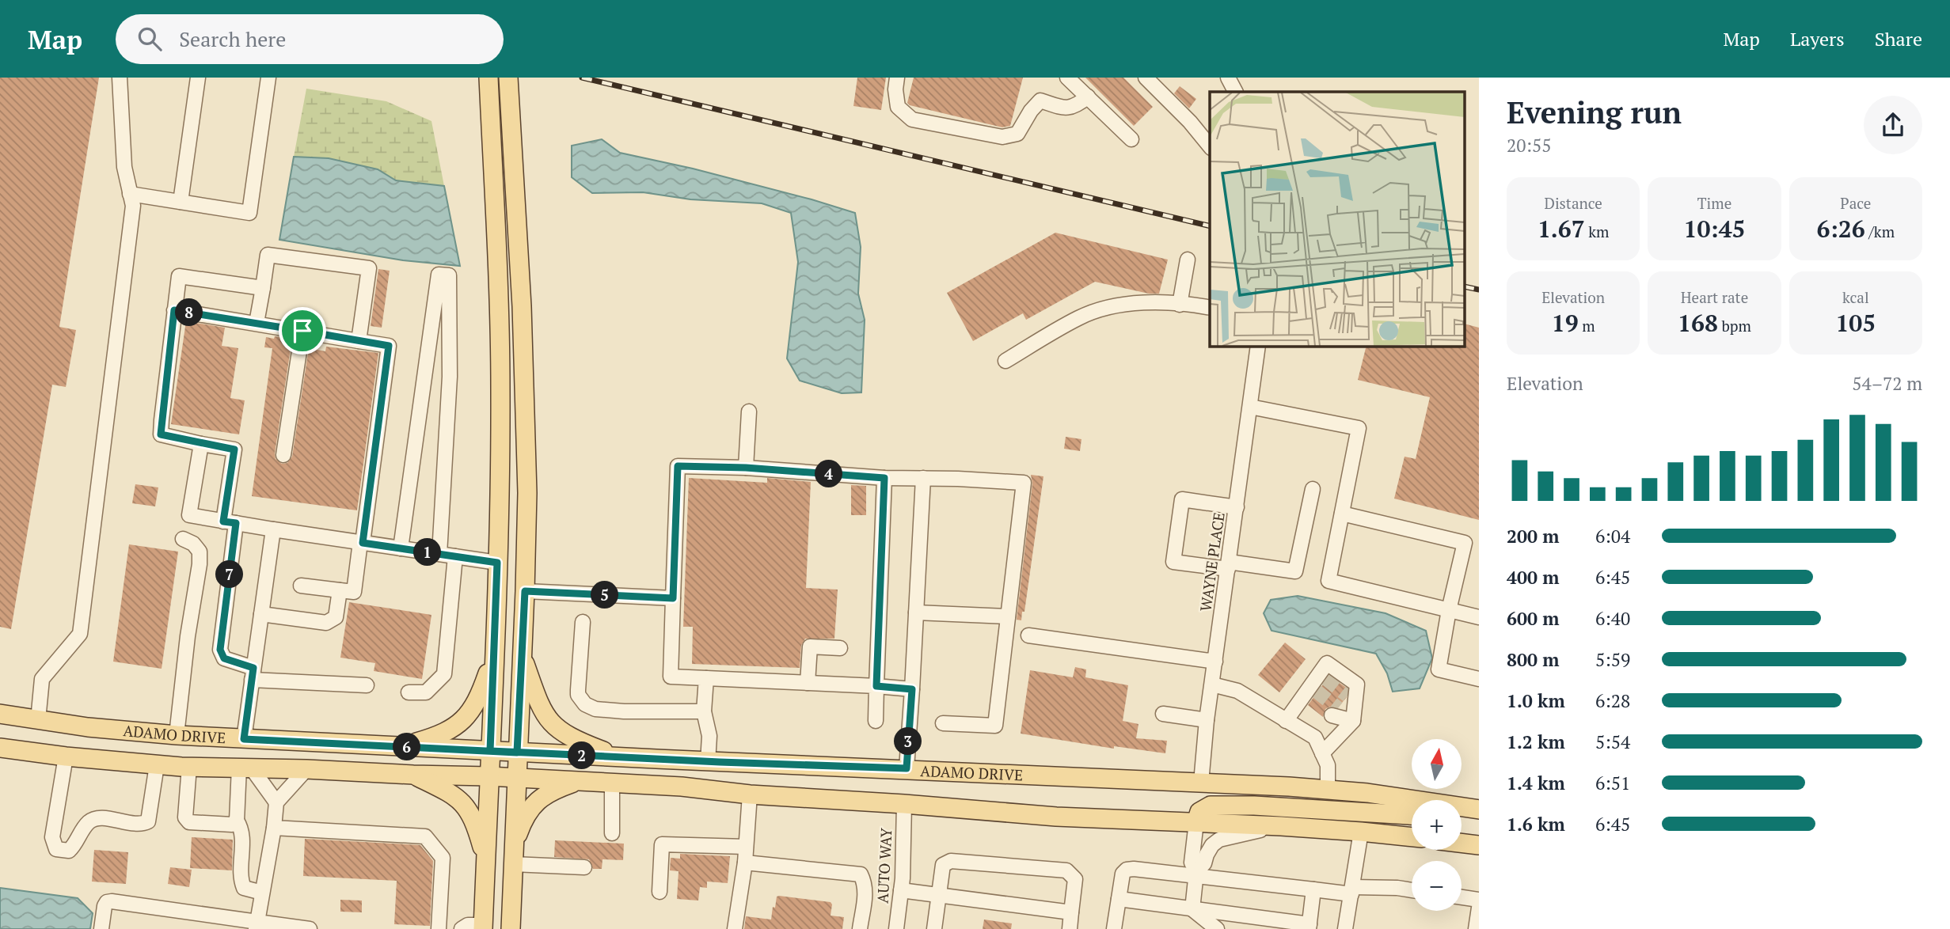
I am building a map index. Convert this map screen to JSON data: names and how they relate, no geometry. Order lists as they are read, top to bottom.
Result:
{
  "streets": {
    "main road": ["ADAMO DRIVE"],
    "street": ["WAYNE PLACE", "AUTO WAY"]
  },
  "crossings": [
    ["WAYNE PLACE", "ADAMO DRIVE"],
    ["ADAMO DRIVE", "AUTO WAY"]
  ],
  "north": "top",
  "page": {
    "header": "Map",
    "search": "Search here",
    "nav": ["Map", "Layers", "Share"],
    "heading": ["Evening run", "20:55"],
    "stats": [
      ["Distance", "1.67 km"],
      ["Time", "10:45"],
      ["Pace", "6:26 /km"],
      ["Elevation", "19 m"],
      ["Heart rate", "168 bpm"],
      ["kcal", "105"]
    ],
    "pins": [
      "8",
      "4",
      "1",
      "7",
      "5",
      "3",
      "6",
      "2"
    ],
    "chart": ["Elevation", "54–72 m"],
    "list": [
      {
        "name": "200 m",
        "note": "6:04"
      },
      {
        "name": "400 m",
        "note": "6:45"
      },
      {
        "name": "600 m",
        "note": "6:40"
      },
      {
        "name": "800 m",
        "note": "5:59"
      },
      {
        "name": "1.0 km",
        "note": "6:28"
      },
      {
        "name": "1.2 km",
        "note": "5:54"
      },
      {
        "name": "1.4 km",
        "note": "6:51"
      },
      {
        "name": "1.6 km",
        "note": "6:45"
      }
    ],
    "map_buttons": ["+", "−"]
  }
}
